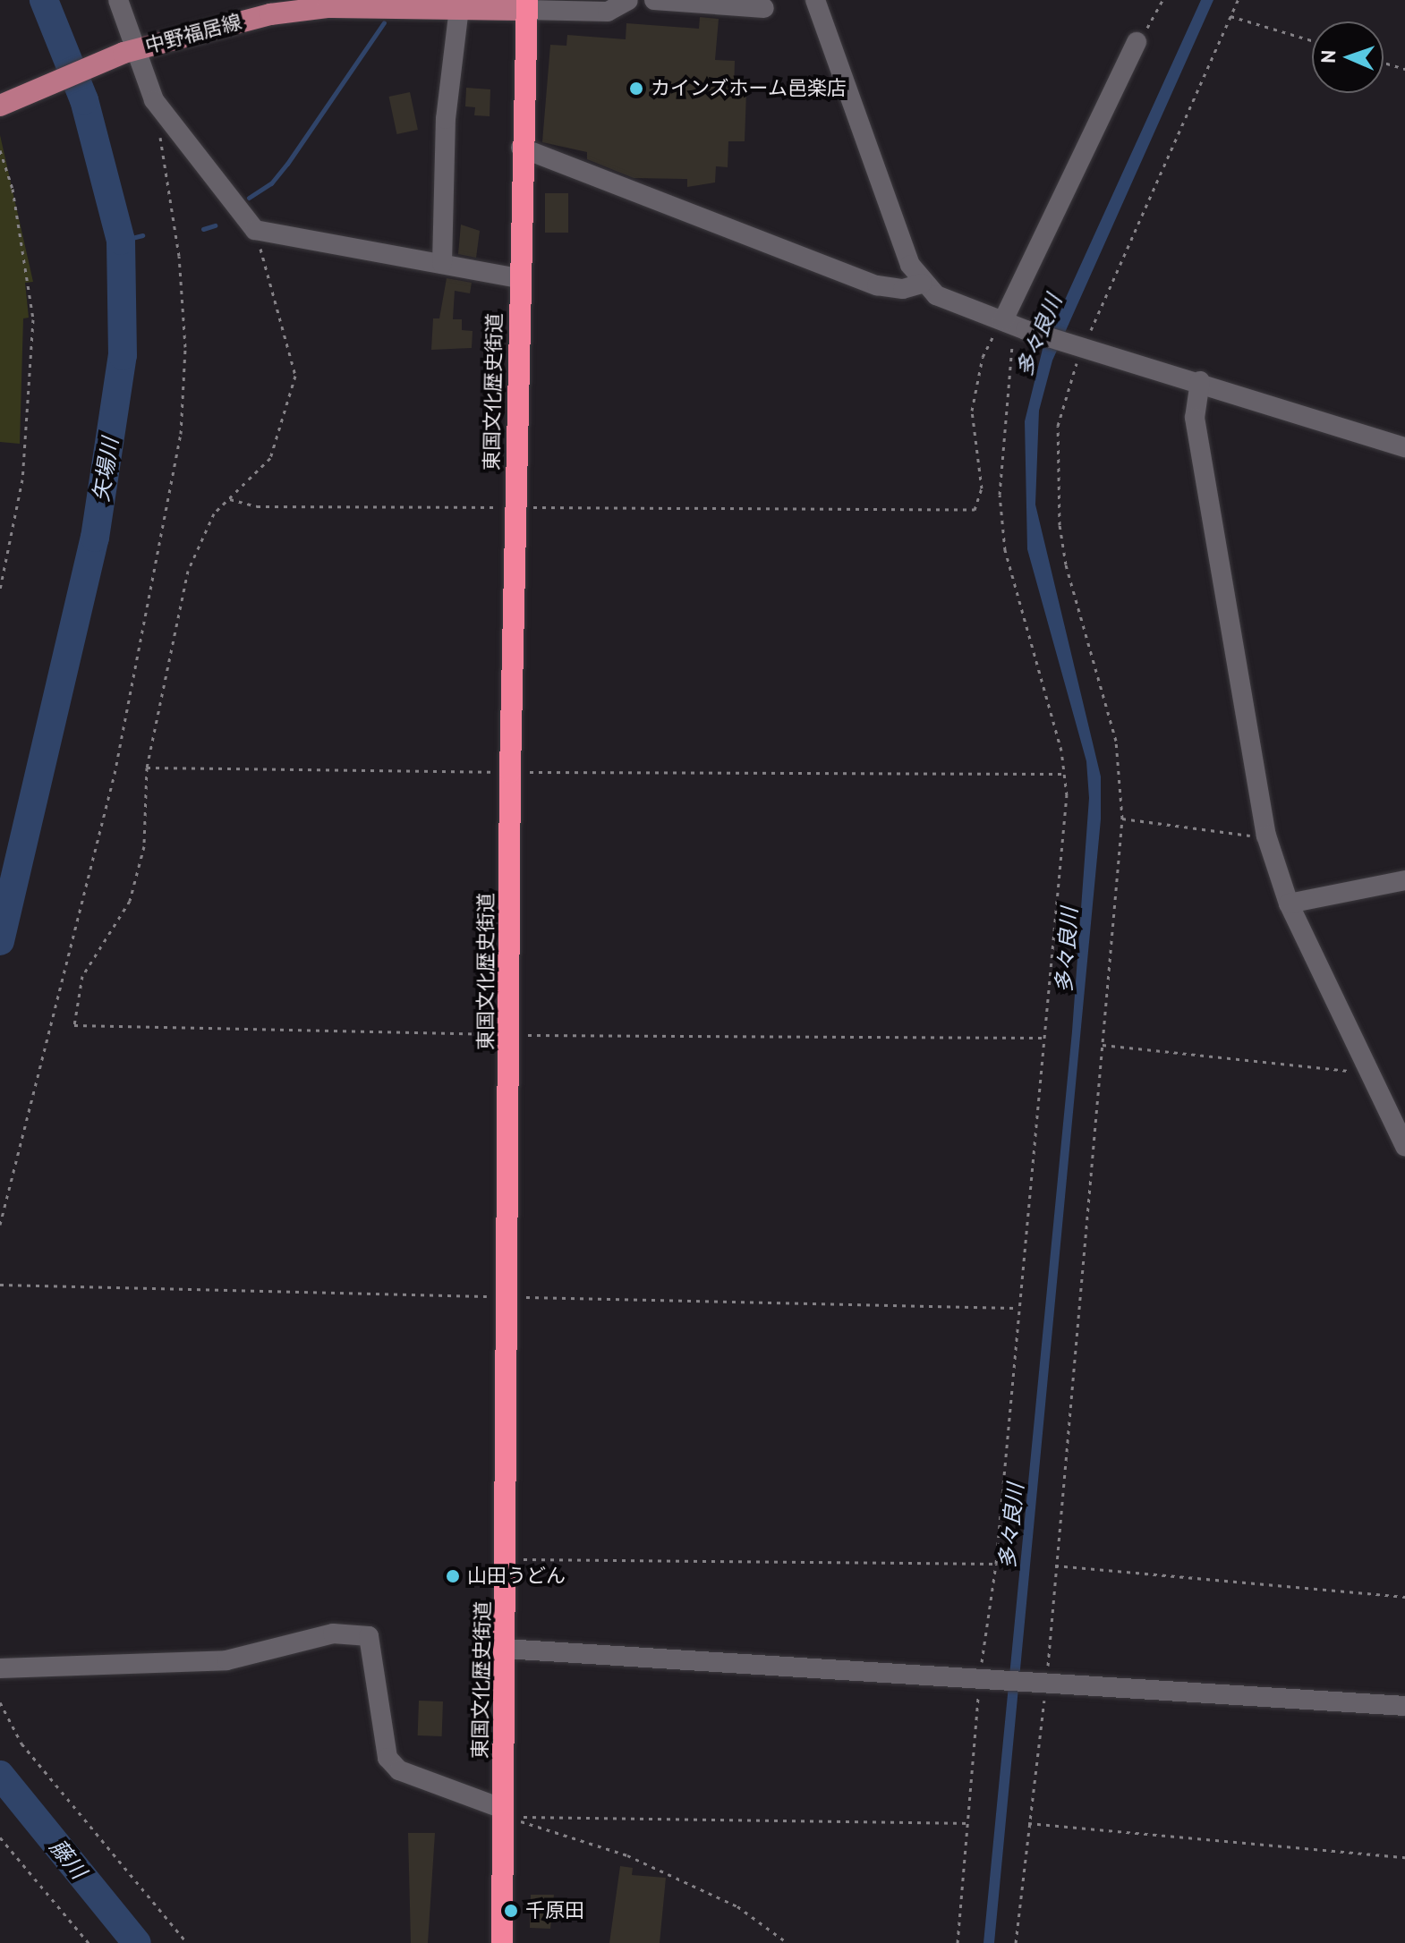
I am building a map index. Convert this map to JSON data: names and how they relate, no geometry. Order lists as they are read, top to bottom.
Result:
{
  "streets": {
    "highway": ["東国文化歴史街道"],
    "main road": ["中野福居線"]
  },
  "crossings": [
    ["中野福居線", "東国文化歴史街道"]
  ],
  "water": ["多々良川", "矢場川", "藤川"],
  "places": ["カインズホーム邑楽店", "山田うどん", "千原田"],
  "north": "left"
}
